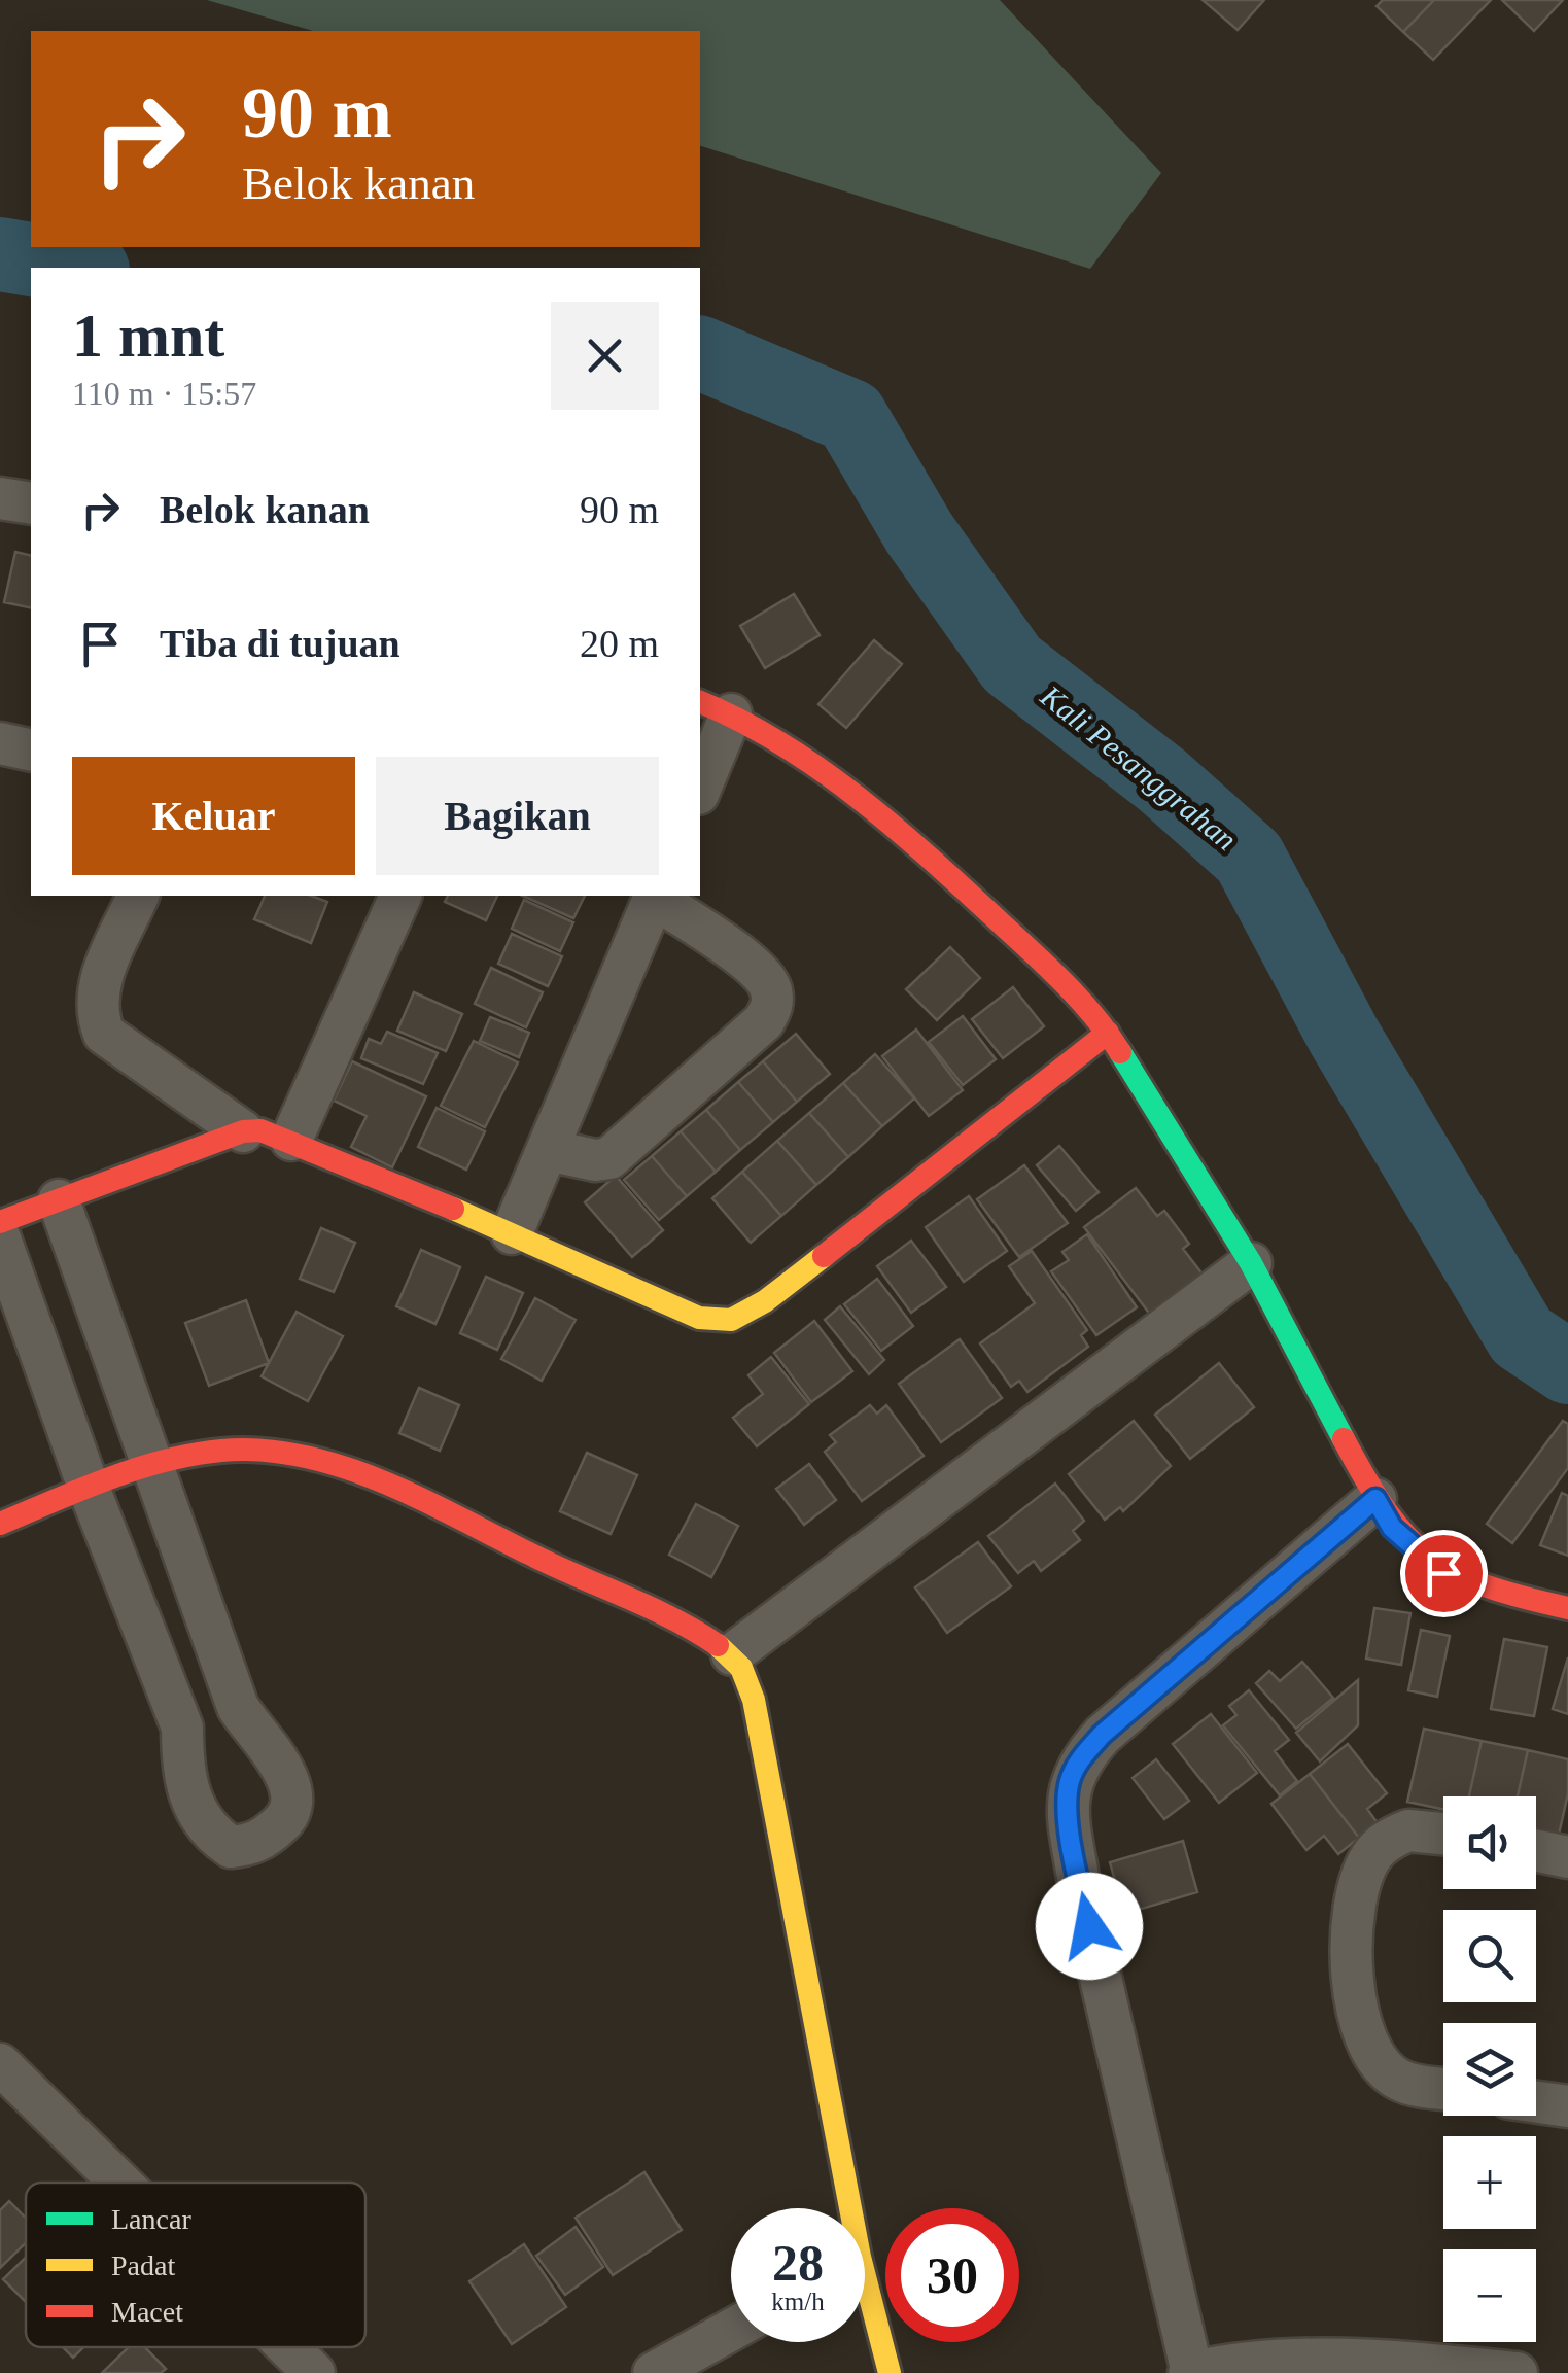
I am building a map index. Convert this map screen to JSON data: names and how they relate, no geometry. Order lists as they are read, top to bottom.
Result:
{
  "water": ["Kali Pesanggrahan"],
  "legend": ["Lancar", "Padat", "Macet"],
  "page": {
    "turn": ["90 m", "Belok kanan"],
    "heading": ["1 mnt", "110 m · 15:57"],
    "list": [
      {
        "name": "Belok kanan",
        "value": "90 m"
      },
      {
        "name": "Tiba di tujuan",
        "value": "20 m"
      }
    ],
    "buttons": ["Keluar", "Bagikan"],
    "map_buttons": ["+", "−"],
    "speed": "28 km/h",
    "limit": "30"
  }
}
